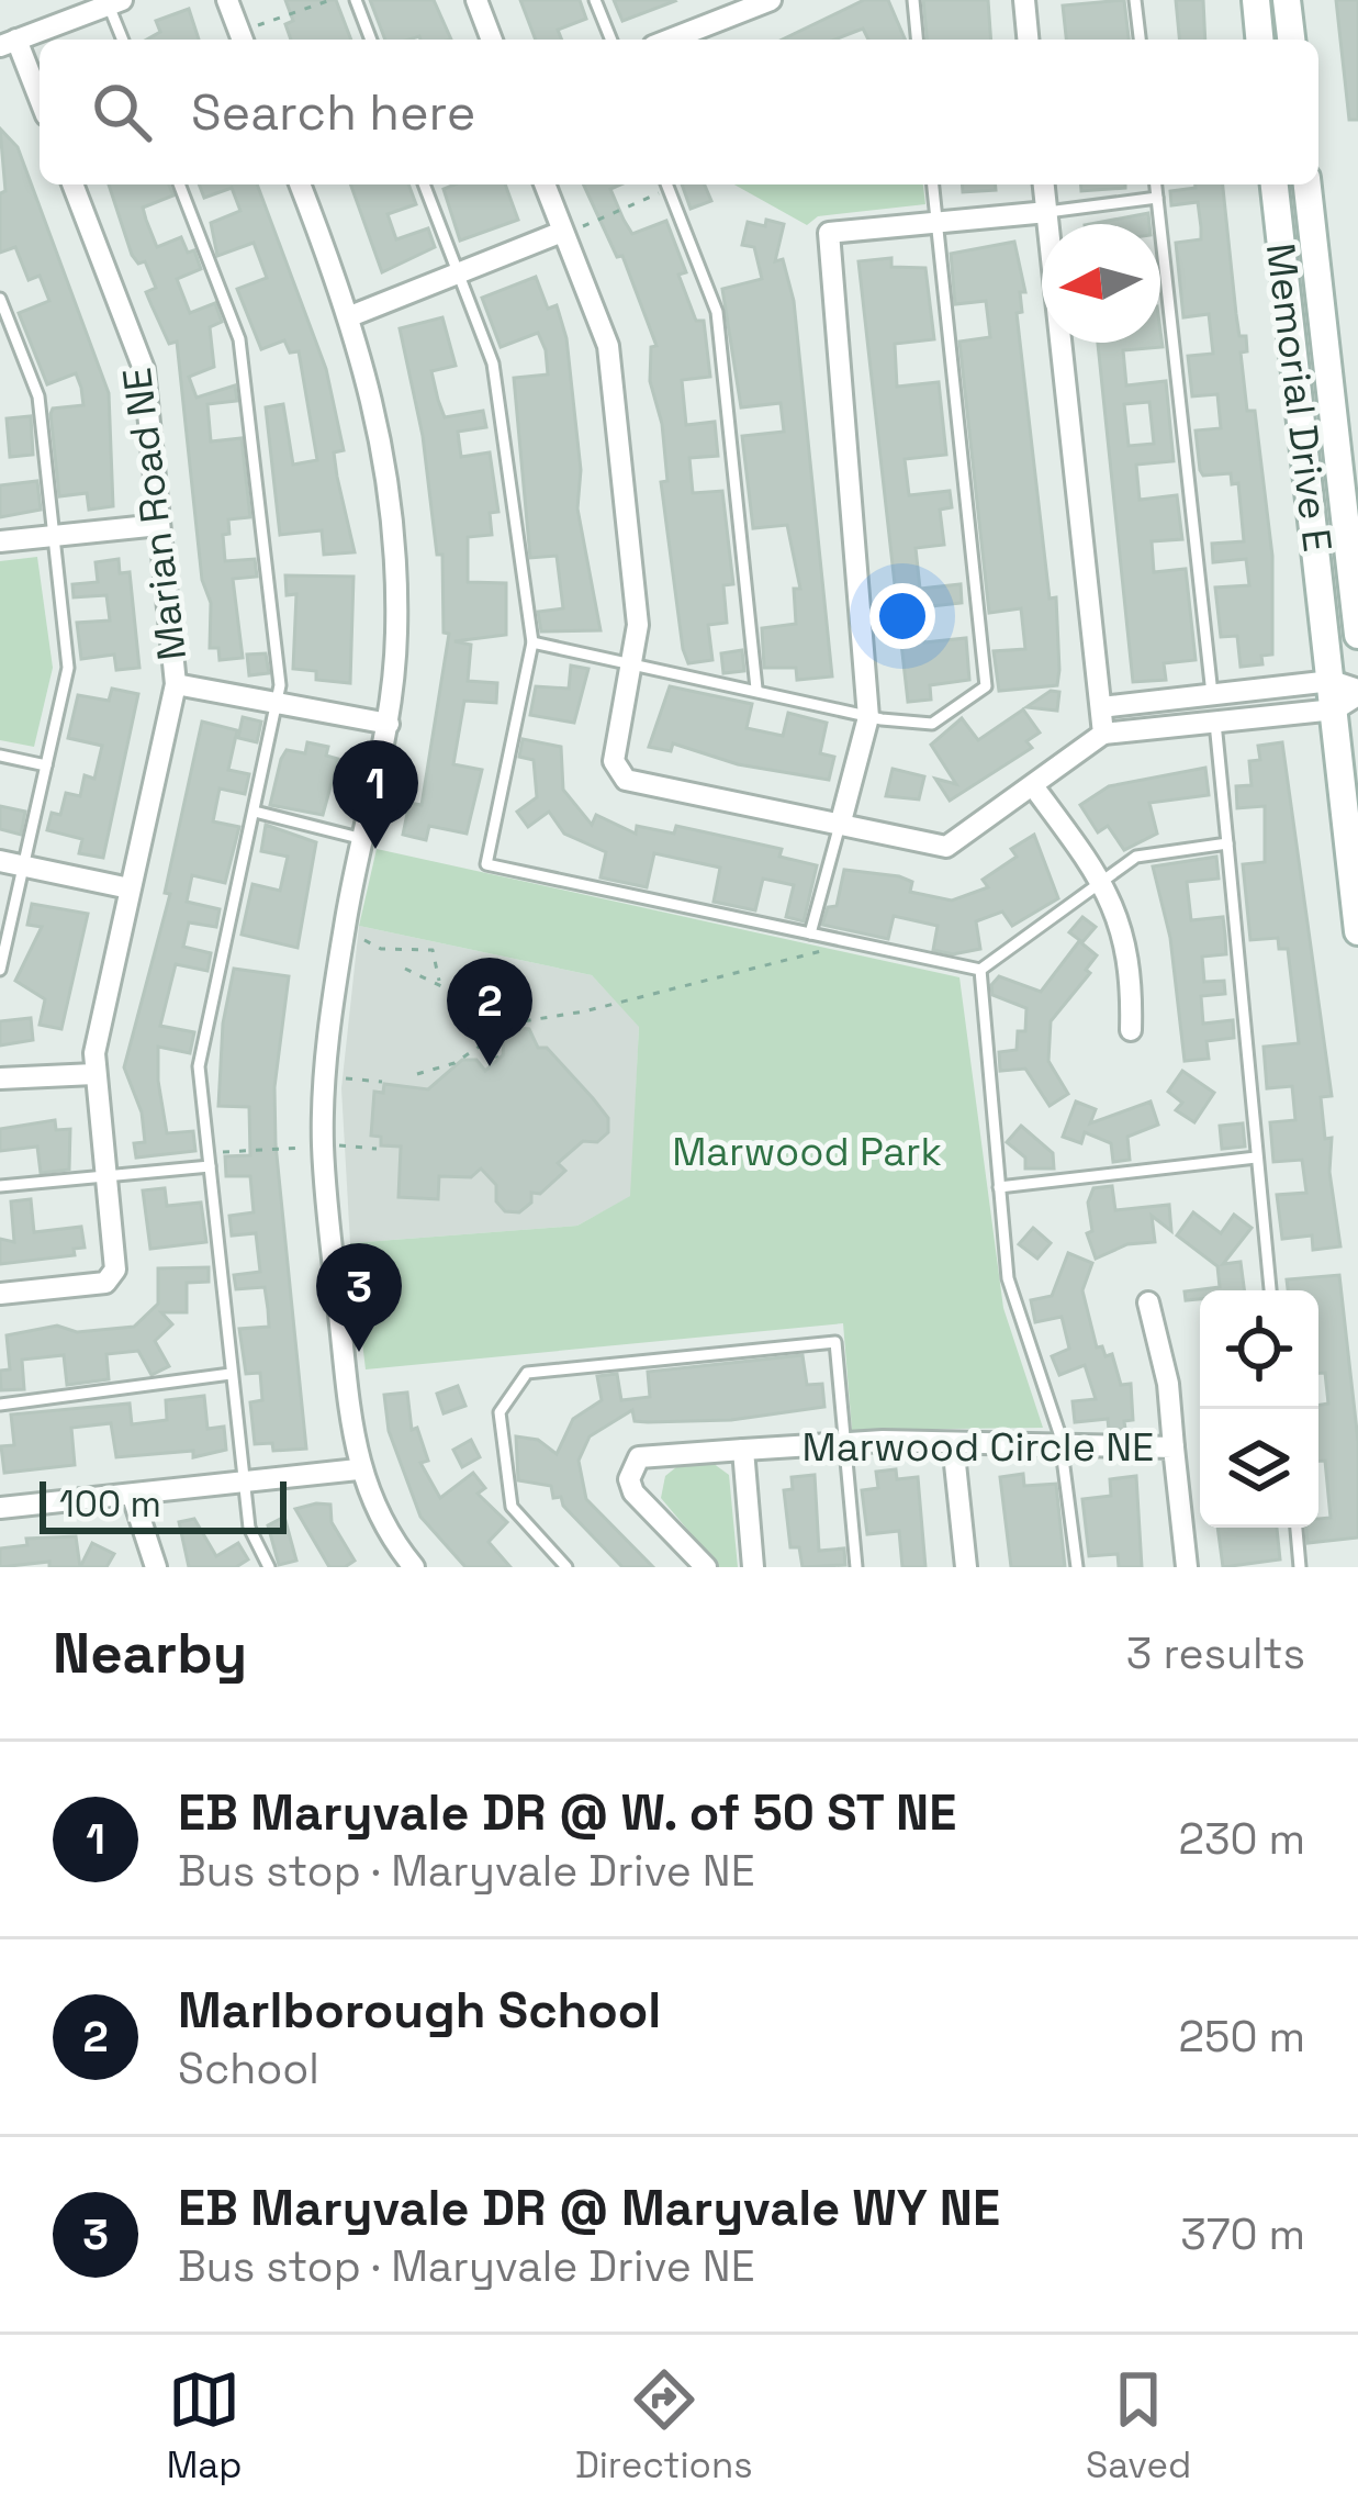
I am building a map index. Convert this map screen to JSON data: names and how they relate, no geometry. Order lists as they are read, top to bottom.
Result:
{
  "streets": {
    "main road": ["Memorial Drive E"],
    "street": ["Marian Road NE", "Marwood Circle NE"]
  },
  "parks": ["Marwood Park"],
  "scale_bar": "100 m",
  "north": "left",
  "page": {
    "search": "Search here",
    "pins": ["1", "2", "3"],
    "scale": "100 m",
    "heading": ["Nearby", "3 results"],
    "list": [
      {
        "mark": "1",
        "name": "EB Maryvale DR @ W. of 50 ST NE",
        "note": "Bus stop · Maryvale Drive NE",
        "value": "230 m"
      },
      {
        "mark": "2",
        "name": "Marlborough School",
        "note": "School",
        "value": "250 m"
      },
      {
        "mark": "3",
        "name": "EB Maryvale DR @ Maryvale WY NE",
        "note": "Bus stop · Maryvale Drive NE",
        "value": "370 m"
      }
    ],
    "nav": ["Map", "Directions", "Saved"]
  }
}
